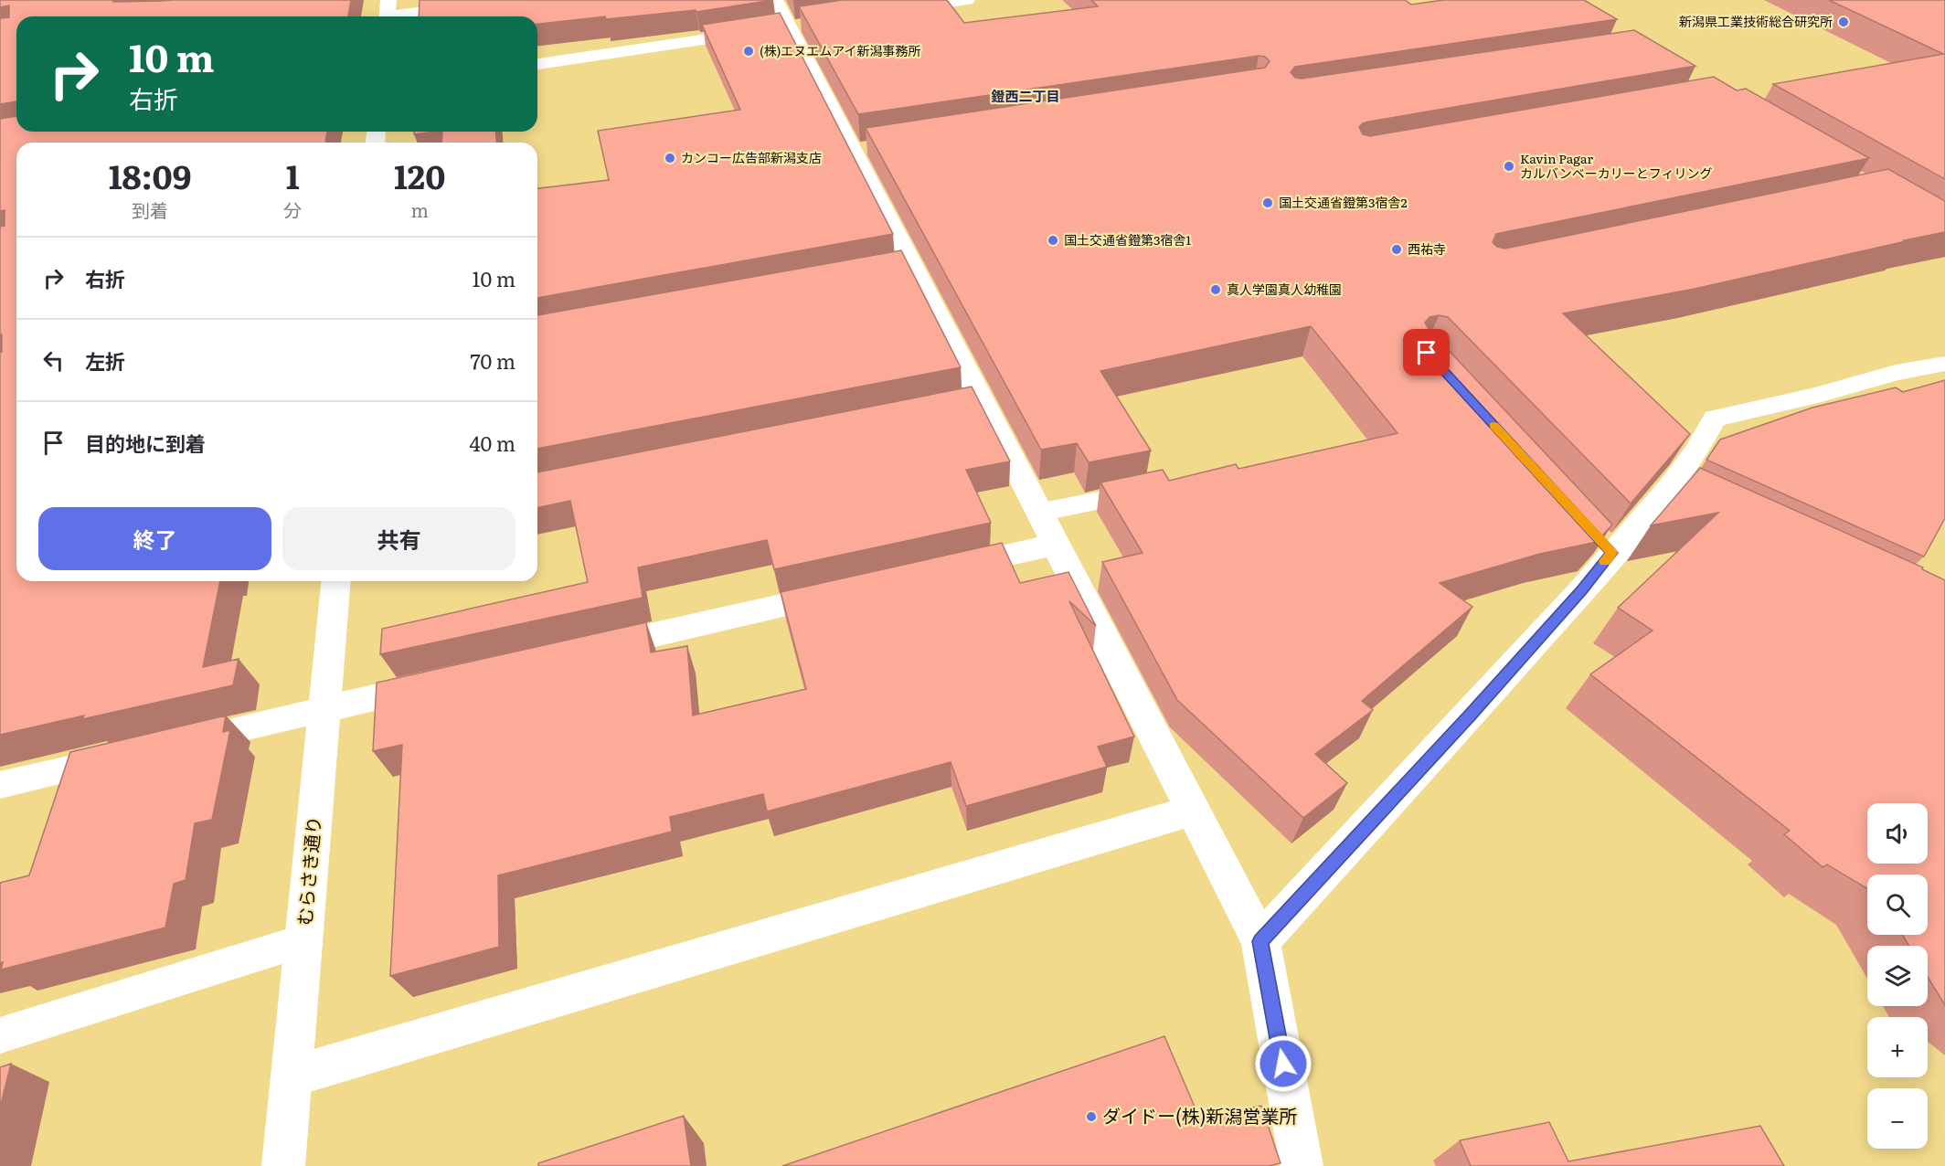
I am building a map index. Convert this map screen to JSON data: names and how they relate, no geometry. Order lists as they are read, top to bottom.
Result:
{
  "streets": {
    "street": ["むらさき通り"]
  },
  "districts": ["鐙西二丁目"],
  "places": [
    "新潟県工業技術総合研究所",
    "(株)エヌエムアイ新潟事務所",
    "カンコー広告部新潟支店",
    "Kavin Pagar カルバンベーカリーとフィリング",
    "国土交通省鐙第3宿舎2",
    "国土交通省鐙第3宿舎1",
    "西祐寺",
    "真人学園真人幼稚園",
    "ダイドー(株)新潟営業所"
  ],
  "page": {
    "turn": ["10 m", "右折"],
    "eta": [
      "18:09",
      "到着",
      "1",
      "分",
      "120",
      "m"
    ],
    "list": [
      {
        "name": "右折",
        "value": "10 m"
      },
      {
        "name": "左折",
        "value": "70 m"
      },
      {
        "name": "目的地に到着",
        "value": "40 m"
      }
    ],
    "buttons": ["終了", "共有"],
    "map_buttons": ["+", "−"]
  }
}
